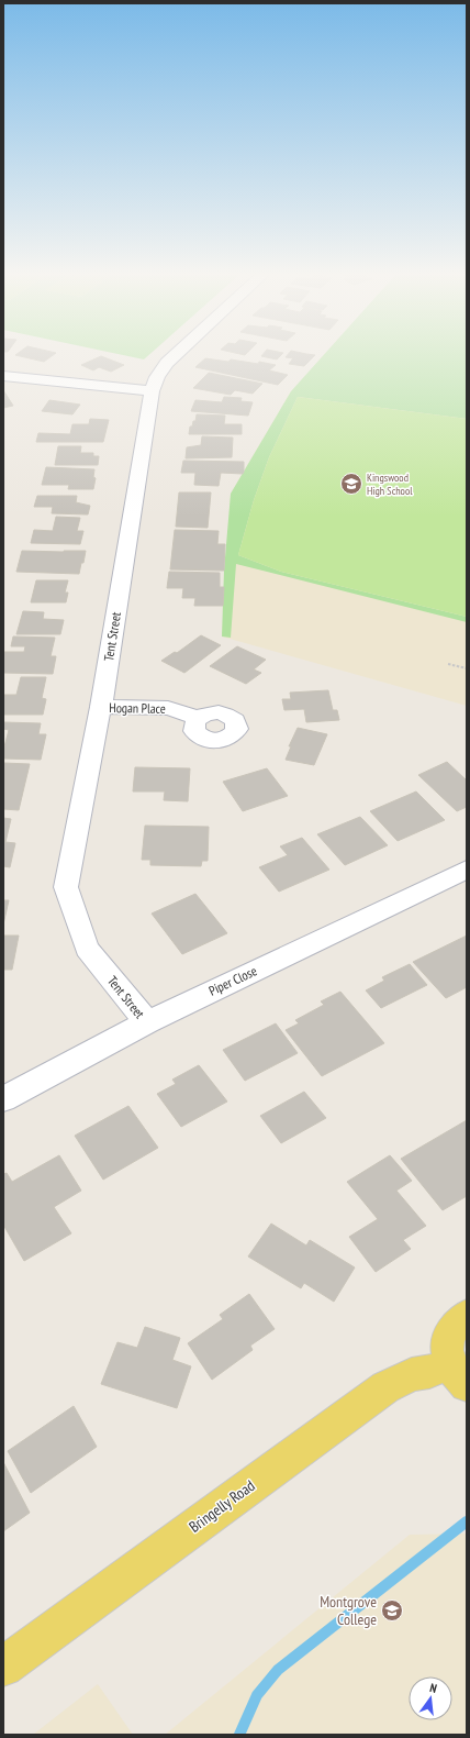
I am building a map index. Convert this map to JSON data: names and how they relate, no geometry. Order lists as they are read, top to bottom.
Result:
{
  "streets": {
    "main road": ["Bringelly Road"],
    "street": ["Tent Street", "Hogan Place", "Piper Close"]
  },
  "crossings": [
    ["Tent Street", "Hogan Place"],
    ["Tent Street", "Piper Close"]
  ],
  "places": {
    "school or university": ["Kingswood High School", "Montgrove College"]
  },
  "north": "top"
}
